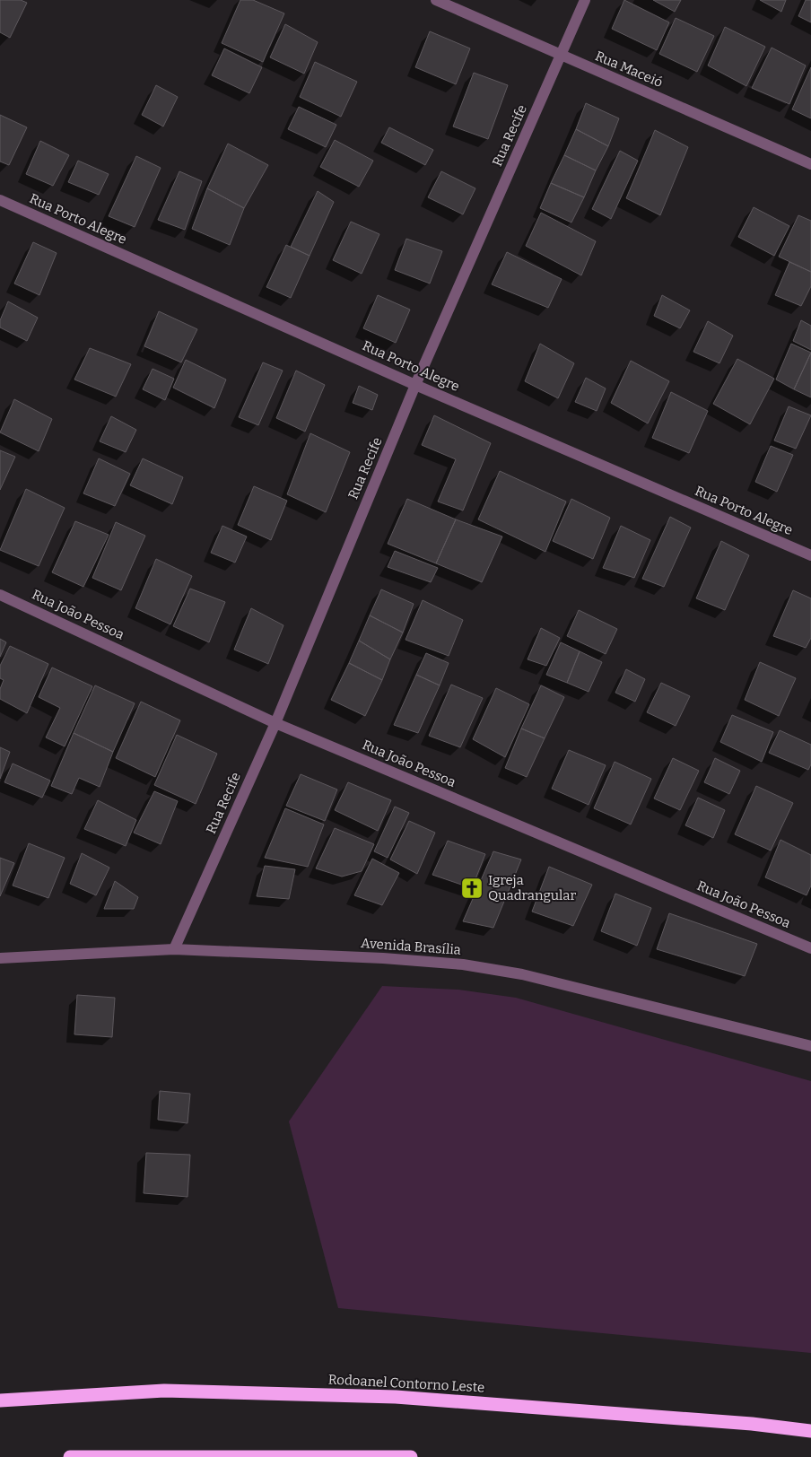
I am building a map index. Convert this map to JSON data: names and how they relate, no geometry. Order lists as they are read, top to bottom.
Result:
{
  "streets": {
    "highway": ["Rodoanel Contorno Leste"],
    "street": [
      "Rua Maceió",
      "Rua Recife",
      "Rua Porto Alegre",
      "Rua João Pessoa",
      "Avenida Brasília"
    ]
  },
  "crossings": [
    ["Rua Maceió", "Rua Recife"],
    ["Rua Recife", "Rua Porto Alegre"],
    ["Rua Recife", "Rua João Pessoa"],
    ["Rua Recife", "Avenida Brasília"]
  ],
  "places": {
    "church": ["Igreja Quadrangular"]
  }
}
